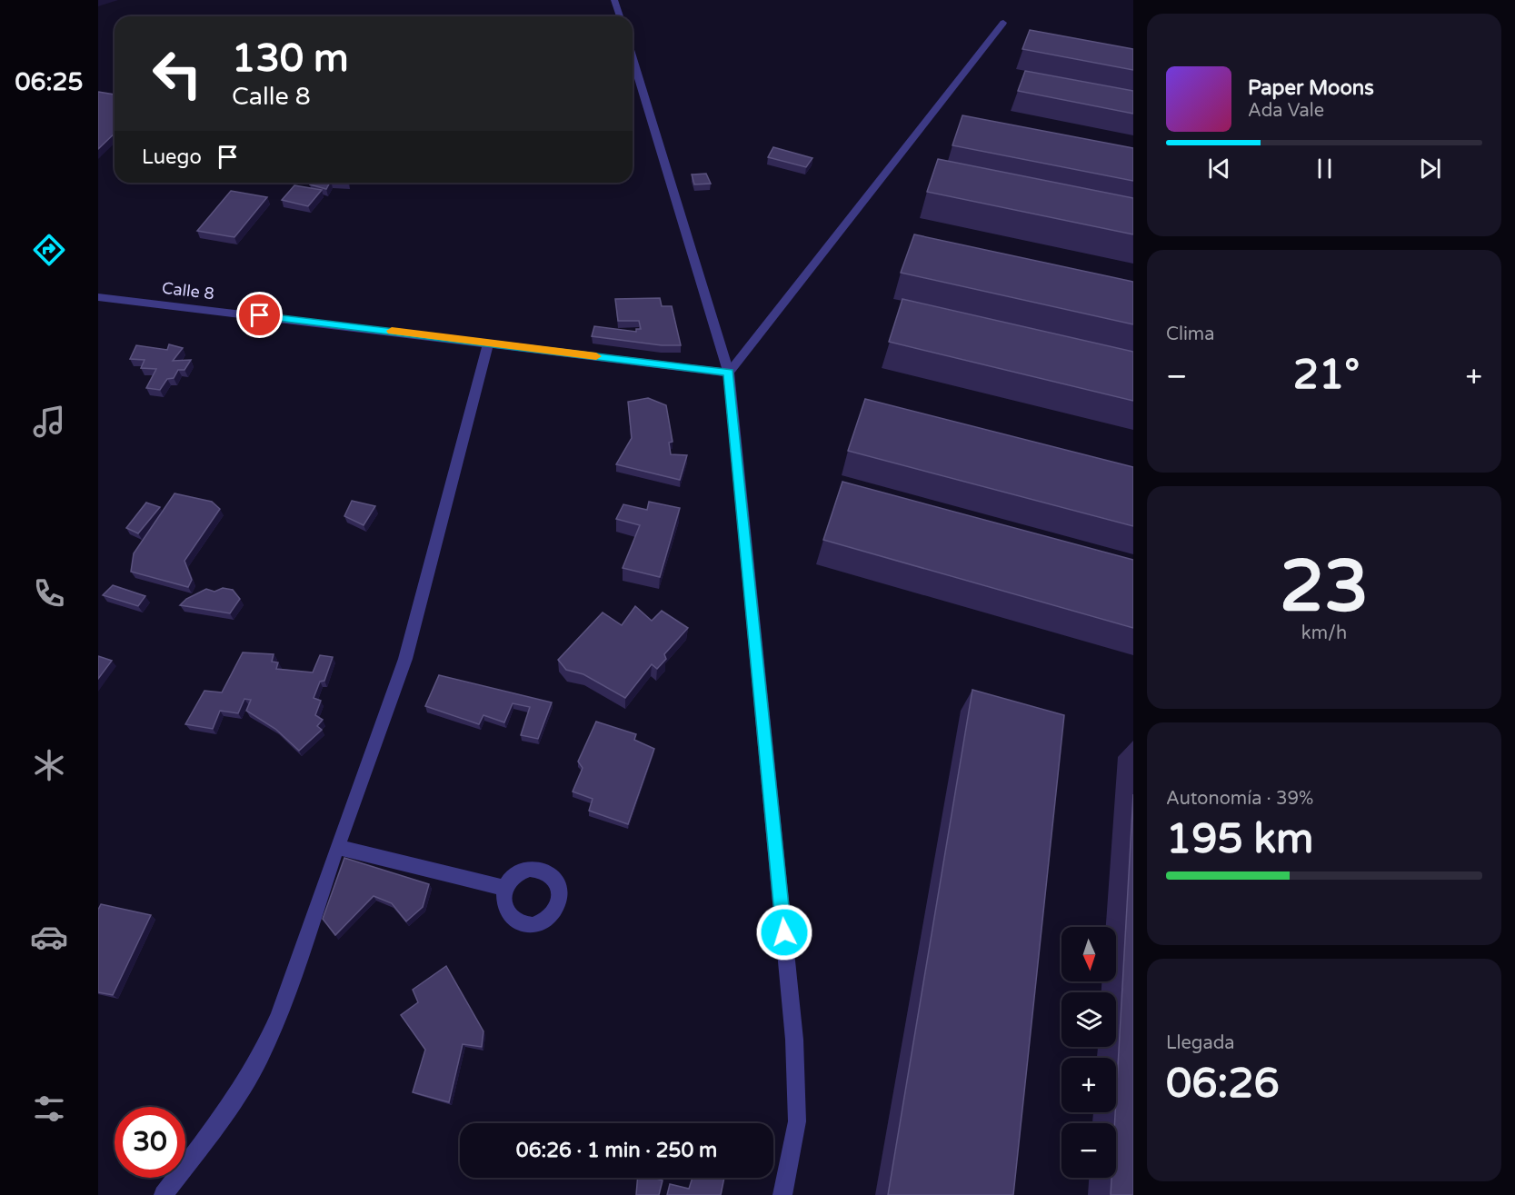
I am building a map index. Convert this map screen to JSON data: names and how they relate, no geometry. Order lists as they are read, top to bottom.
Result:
{
  "streets": {
    "street": ["Calle 8"]
  },
  "north": "bottom",
  "page": {
    "tabs": "06:25",
    "turn": ["130 m", "Calle 8"],
    "song": ["Paper Moons", "Ada Vale"],
    "then": "Luego",
    "tile": [
      "Clima",
      ["23", "km/h"],
      ["Autonomía · 39%", "195 km"],
      ["Llegada", "06:26"]
    ],
    "heat": ["−", "21°", "+"],
    "map_buttons": ["+", "−"],
    "limit": "30",
    "trip": "06:26 · 1 min · 250 m"
  }
}
